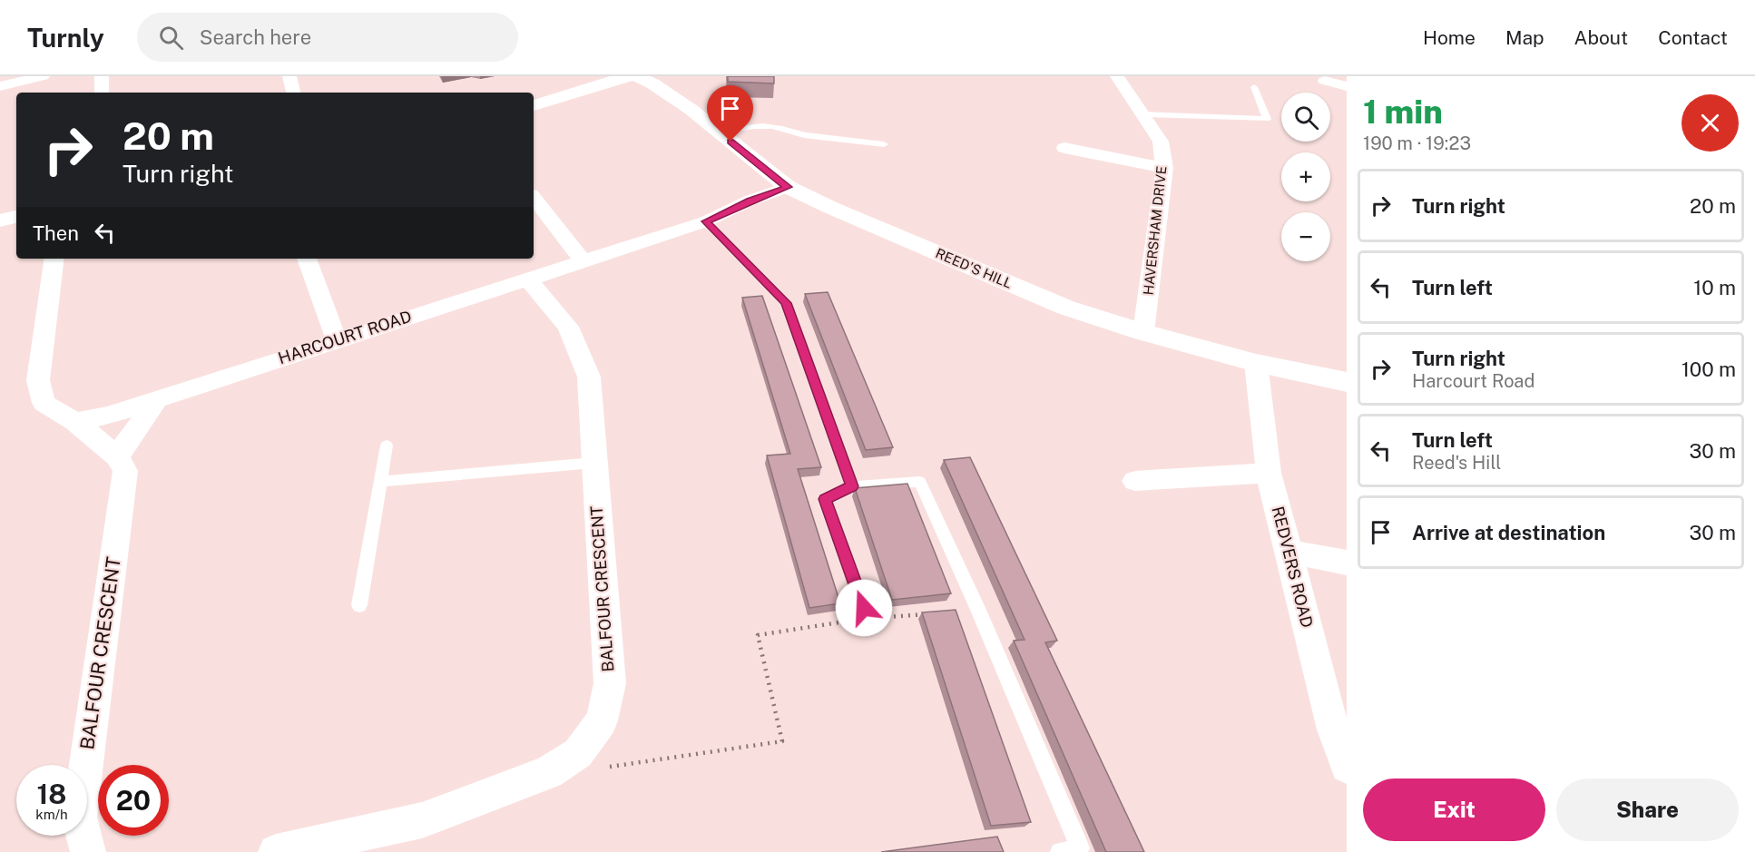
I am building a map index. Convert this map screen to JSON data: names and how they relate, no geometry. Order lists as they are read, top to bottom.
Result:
{
  "streets": {
    "street": [
      "HAVERSHAM DRIVE",
      "REED'S HILL",
      "HARCOURT ROAD",
      "REDVERS ROAD",
      "BALFOUR CRESCENT"
    ]
  },
  "crossings": [
    ["HAVERSHAM DRIVE", "REED'S HILL"],
    ["REED'S HILL", "HARCOURT ROAD"],
    ["REED'S HILL", "REDVERS ROAD"],
    ["HARCOURT ROAD", "BALFOUR CRESCENT"]
  ],
  "page": {
    "header": "Turnly",
    "search": "Search here",
    "nav": [
      "Home",
      "Map",
      "About",
      "Contact"
    ],
    "heading": ["1 min", "190 m · 19:23"],
    "map_buttons": ["+", "−"],
    "turn": ["20 m", "Turn right"],
    "list": [
      {
        "name": "Turn right",
        "value": "20 m"
      },
      {
        "name": "Turn left",
        "value": "10 m"
      },
      {
        "name": "Turn right",
        "note": "Harcourt Road",
        "value": "100 m"
      },
      {
        "name": "Turn left",
        "note": "Reed's Hill",
        "value": "30 m"
      },
      {
        "name": "Arrive at destination",
        "value": "30 m"
      }
    ],
    "then": "Then",
    "speed": "18 km/h",
    "limit": "20",
    "buttons": ["Exit", "Share"]
  }
}
